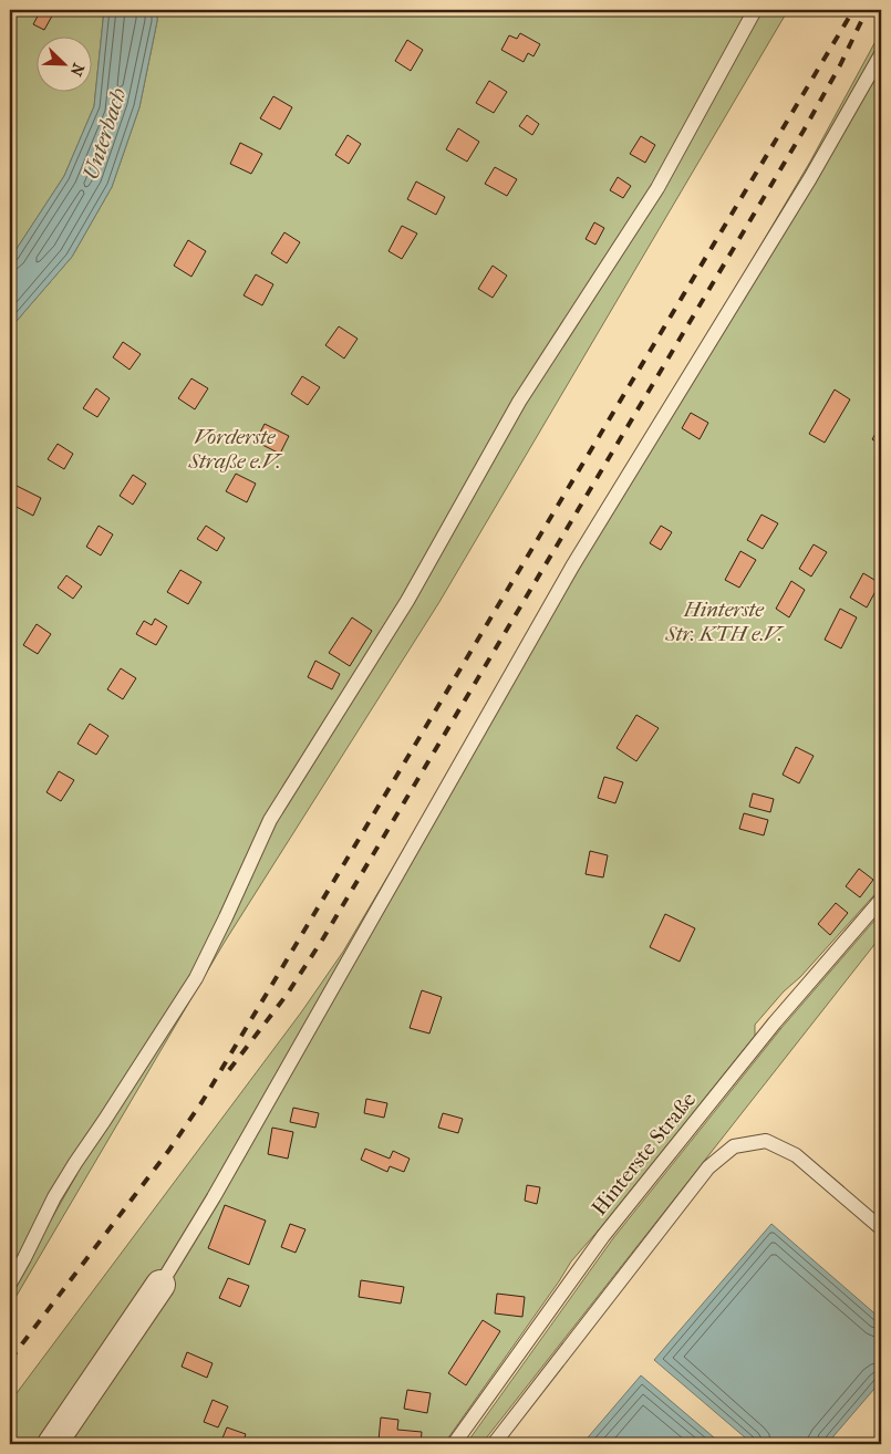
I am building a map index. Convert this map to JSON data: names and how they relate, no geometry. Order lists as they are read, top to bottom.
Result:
{
  "streets": {
    "lane": ["Hinterste Straße"]
  },
  "water": ["Unterbach"],
  "parks": ["Vorderste Straße e.V.", "Hinterste Str. KTH e.V."],
  "north": "bottom right"
}
